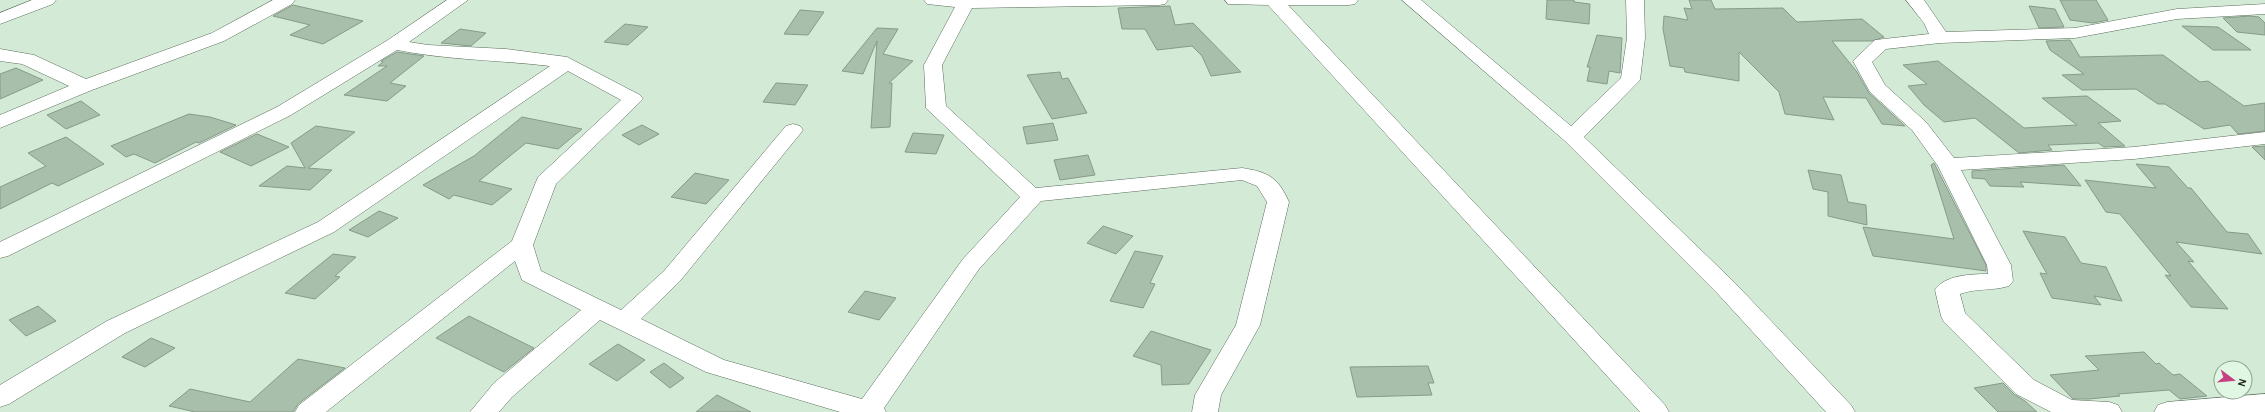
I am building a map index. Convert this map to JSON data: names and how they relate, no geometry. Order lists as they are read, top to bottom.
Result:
{
  "north": "right"
}
